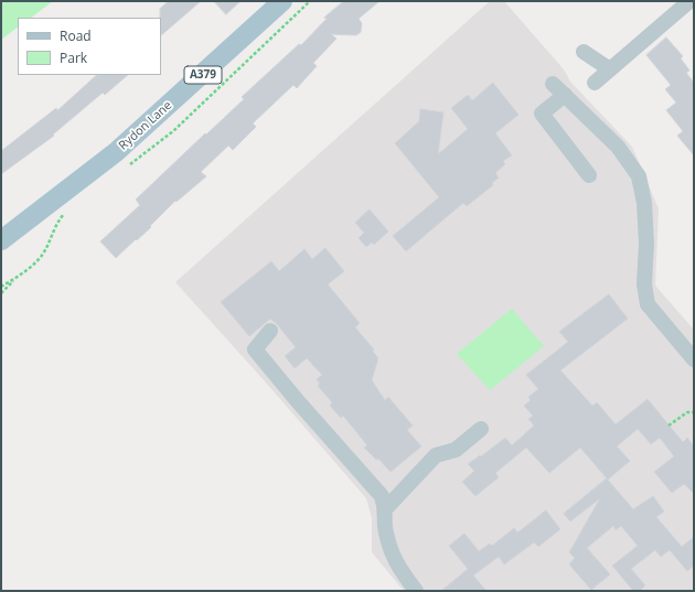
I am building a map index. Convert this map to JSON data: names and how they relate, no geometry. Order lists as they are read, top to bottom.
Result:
{
  "streets": {
    "main road": ["A379", "Rydon Lane"]
  },
  "legend": ["Road", "Park"]
}
